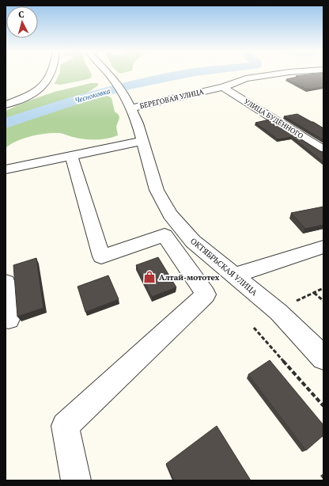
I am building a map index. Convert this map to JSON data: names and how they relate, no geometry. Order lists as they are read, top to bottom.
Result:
{
  "streets": {
    "street": ["БЕРЕГОВАЯ УЛИЦА", "УЛИЦА БУДЁННОГО", "ОКТЯБРЬСКАЯ УЛИЦА"]
  },
  "crossings": [
    ["БЕРЕГОВАЯ УЛИЦА", "УЛИЦА БУДЁННОГО"],
    ["БЕРЕГОВАЯ УЛИЦА", "ОКТЯБРЬСКАЯ УЛИЦА"]
  ],
  "water": ["Чесноковка"],
  "places": {
    "shop": ["Алтай-мототех"]
  },
  "north": "top"
}
